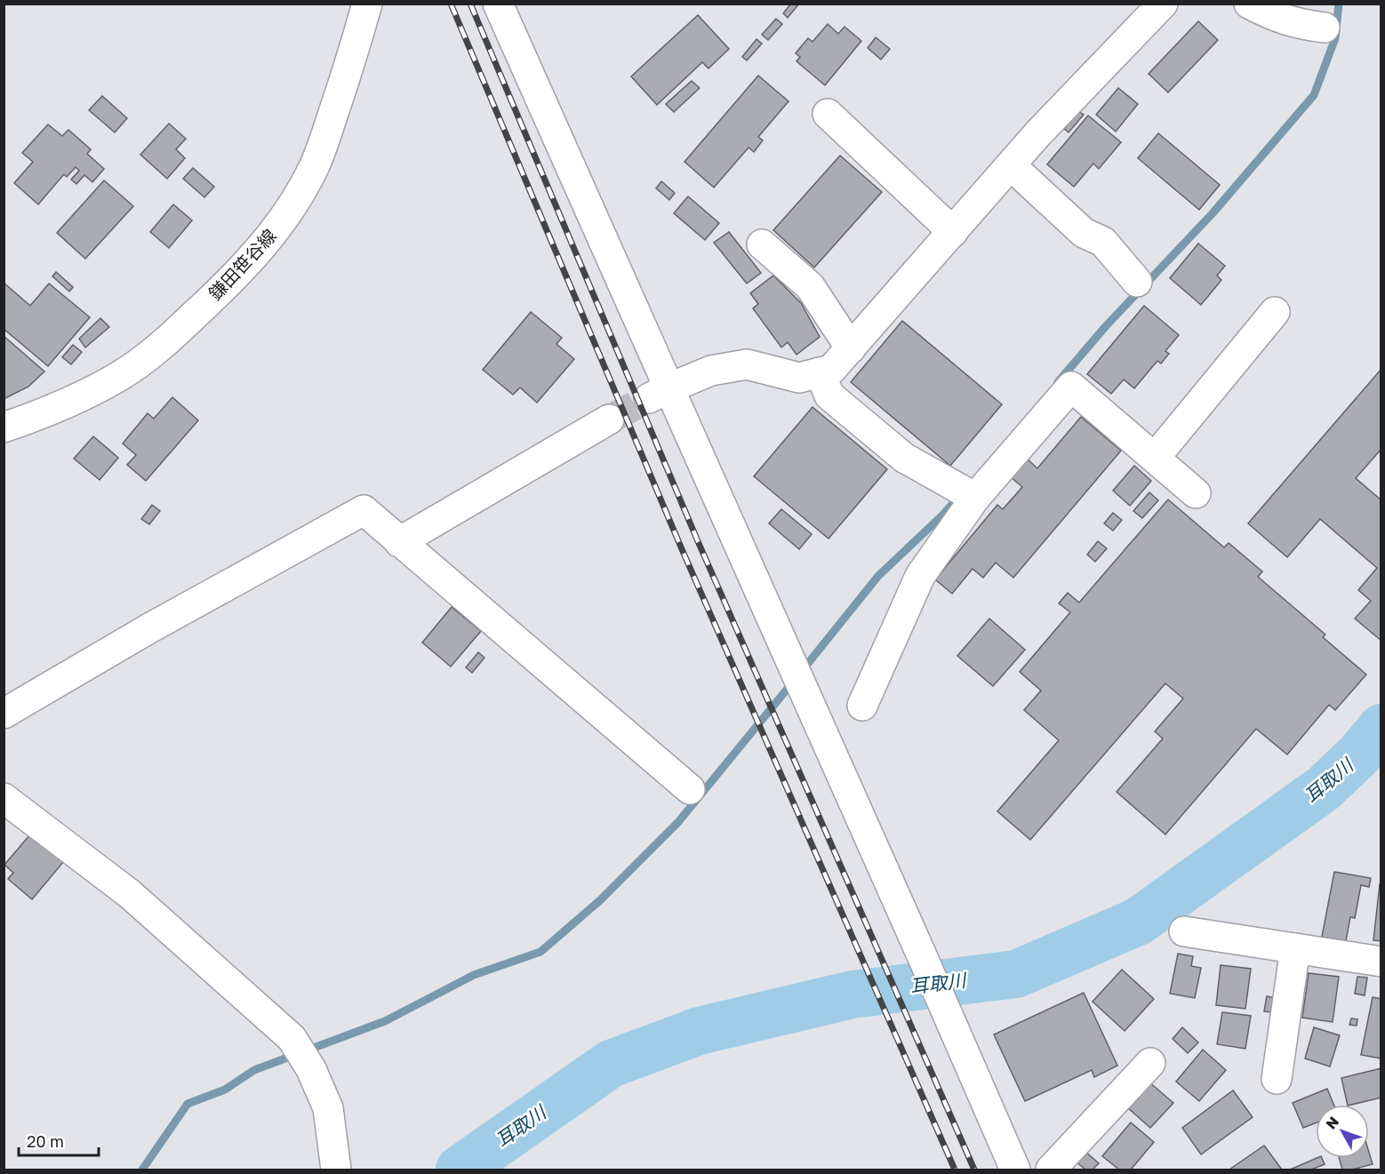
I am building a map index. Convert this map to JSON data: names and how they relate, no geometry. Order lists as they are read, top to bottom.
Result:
{
  "streets": {
    "street": ["鎌田笹谷線"]
  },
  "water": ["耳取川"],
  "scale_bar": "20 m",
  "north": "top left"
}
